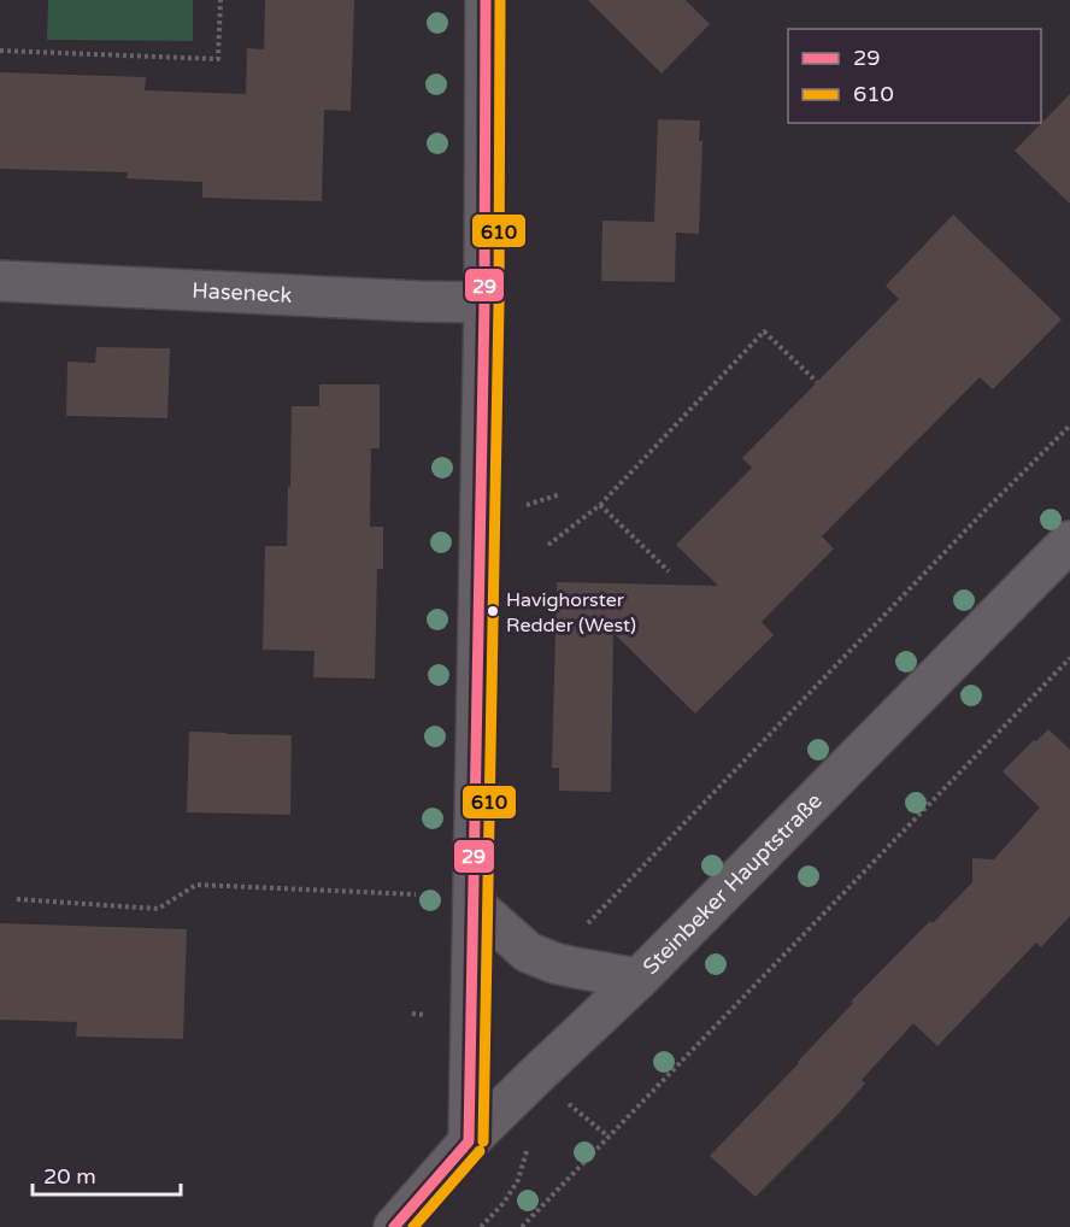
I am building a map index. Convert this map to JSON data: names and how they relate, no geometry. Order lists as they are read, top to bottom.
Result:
{
  "streets": {
    "street": ["Haseneck", "Steinbeker Hauptstraße"]
  },
  "places": ["Havighorster Redder (West)"],
  "lines": ["transit line 29", "transit line 610"],
  "legend": ["29", "610"],
  "scale_bar": "20 m"
}
